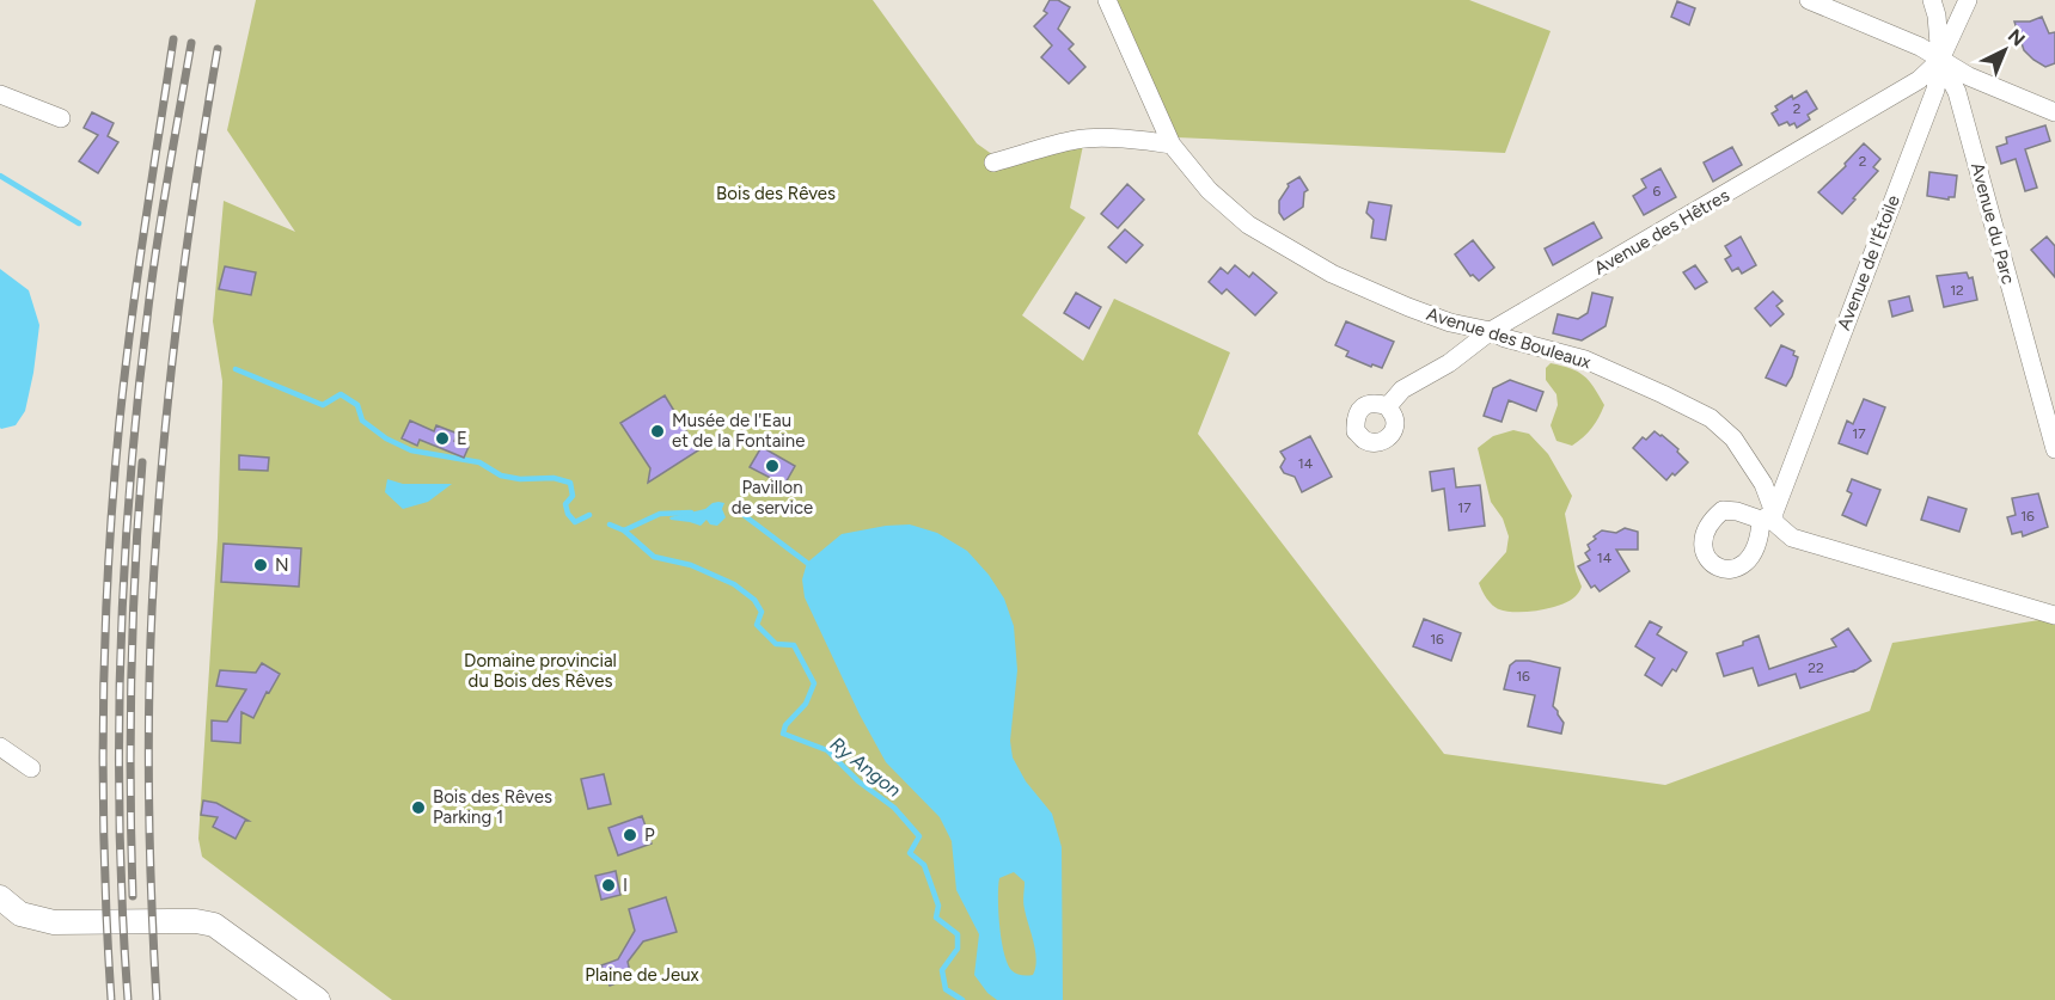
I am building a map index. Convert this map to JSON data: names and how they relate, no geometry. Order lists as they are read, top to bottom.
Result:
{
  "streets": {
    "street": [
      "Avenue du Parc",
      "Avenue des Hêtres",
      "Avenue de l'Étoile",
      "Avenue des Bouleaux"
    ]
  },
  "crossings": [
    ["Avenue du Parc", "Avenue des Hêtres"],
    ["Avenue du Parc", "Avenue de l'Étoile"],
    ["Avenue des Hêtres", "Avenue de l'Étoile"],
    ["Avenue des Hêtres", "Avenue des Bouleaux"],
    ["Avenue de l'Étoile", "Avenue des Bouleaux"]
  ],
  "water": ["Ry Angon"],
  "parks": ["Bois des Rêves", "Domaine provincial du Bois des Rêves", "Plaine de Jeux"],
  "places": [
    "Musée de l'Eau et de la Fontaine",
    "E",
    "Pavillon de service",
    "N",
    "Bois des Rêves Parking 1",
    "P",
    "I"
  ],
  "house_numbers": [
    "2",
    "2",
    "6",
    "12",
    "17",
    "14",
    "17",
    "16",
    "14",
    "16",
    "22",
    "16"
  ],
  "north": "top right"
}
